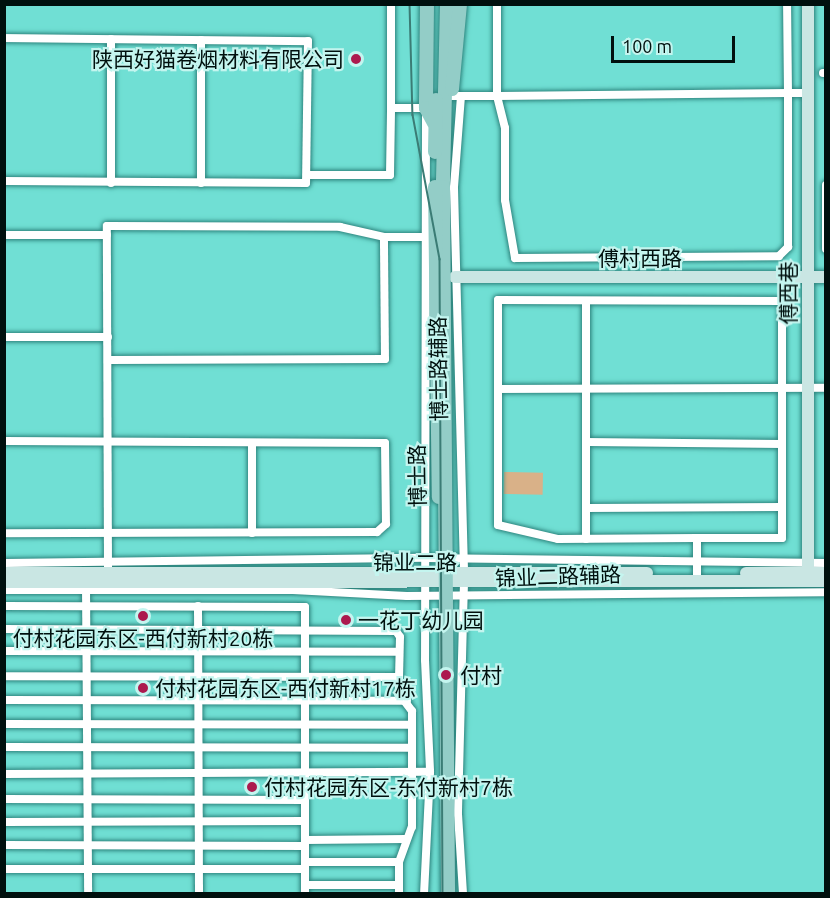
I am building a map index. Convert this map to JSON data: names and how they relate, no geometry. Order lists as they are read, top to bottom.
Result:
{
  "streets": {
    "main road": ["博士路"],
    "street": [
      "傅村西路",
      "傅西巷",
      "博士路辅路",
      "锦业二路",
      "锦业二路辅路"
    ]
  },
  "crossings": [
    ["傅村西路", "傅西巷"],
    ["傅村西路", "博士路辅路"],
    ["傅西巷", "锦业二路"],
    ["博士路辅路", "博士路"],
    ["博士路辅路", "锦业二路"],
    ["博士路辅路", "锦业二路辅路"],
    ["博士路", "锦业二路"],
    ["博士路", "锦业二路辅路"],
    ["锦业二路", "锦业二路辅路"]
  ],
  "places": [
    "陕西好猫卷烟材料有限公司",
    "付村花园东区-西付新村20栋",
    "一花丁幼儿园",
    "付村",
    "付村花园东区-西付新村17栋",
    "付村花园东区-东付新村7栋"
  ],
  "scale_bar": "100 m"
}
